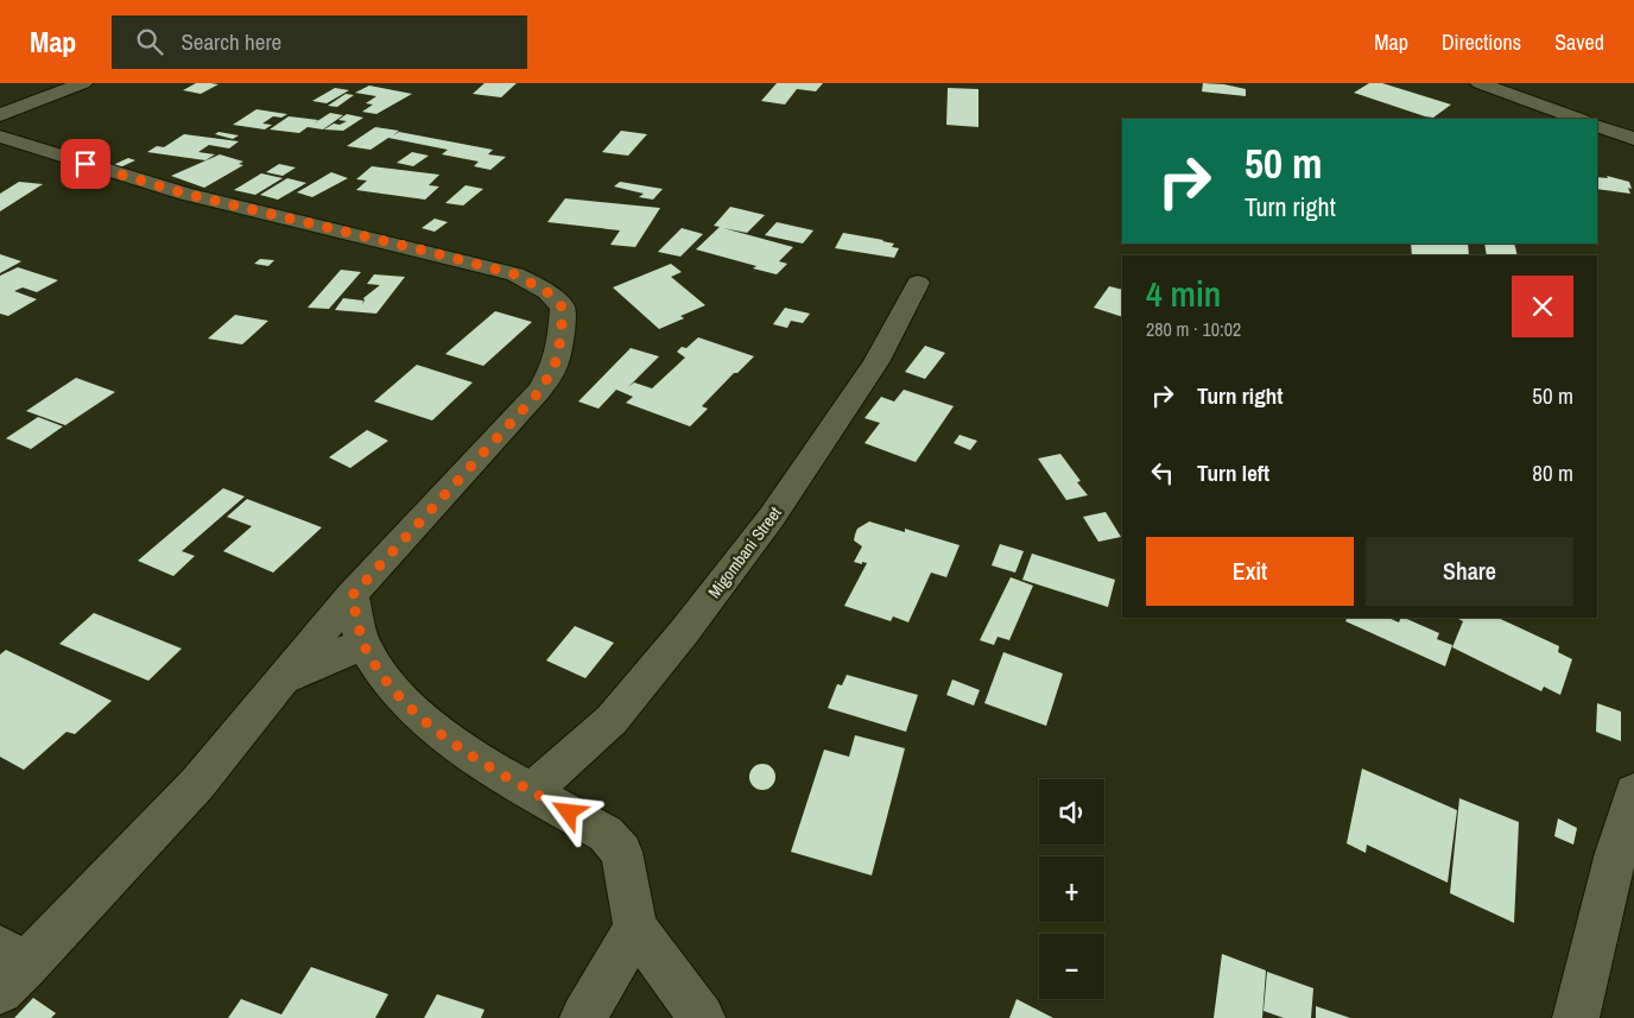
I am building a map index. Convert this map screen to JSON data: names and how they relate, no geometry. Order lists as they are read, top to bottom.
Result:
{
  "streets": {
    "street": ["Migombani Street"]
  },
  "page": {
    "header": "Map",
    "search": "Search here",
    "nav": ["Map", "Directions", "Saved"],
    "turn": ["50 m", "Turn right"],
    "heading": ["4 min", "280 m · 10:02"],
    "list": [
      {
        "name": "Turn right",
        "value": "50 m"
      },
      {
        "name": "Turn left",
        "value": "80 m"
      }
    ],
    "buttons": ["Exit", "Share"],
    "map_buttons": ["+", "−"]
  }
}
